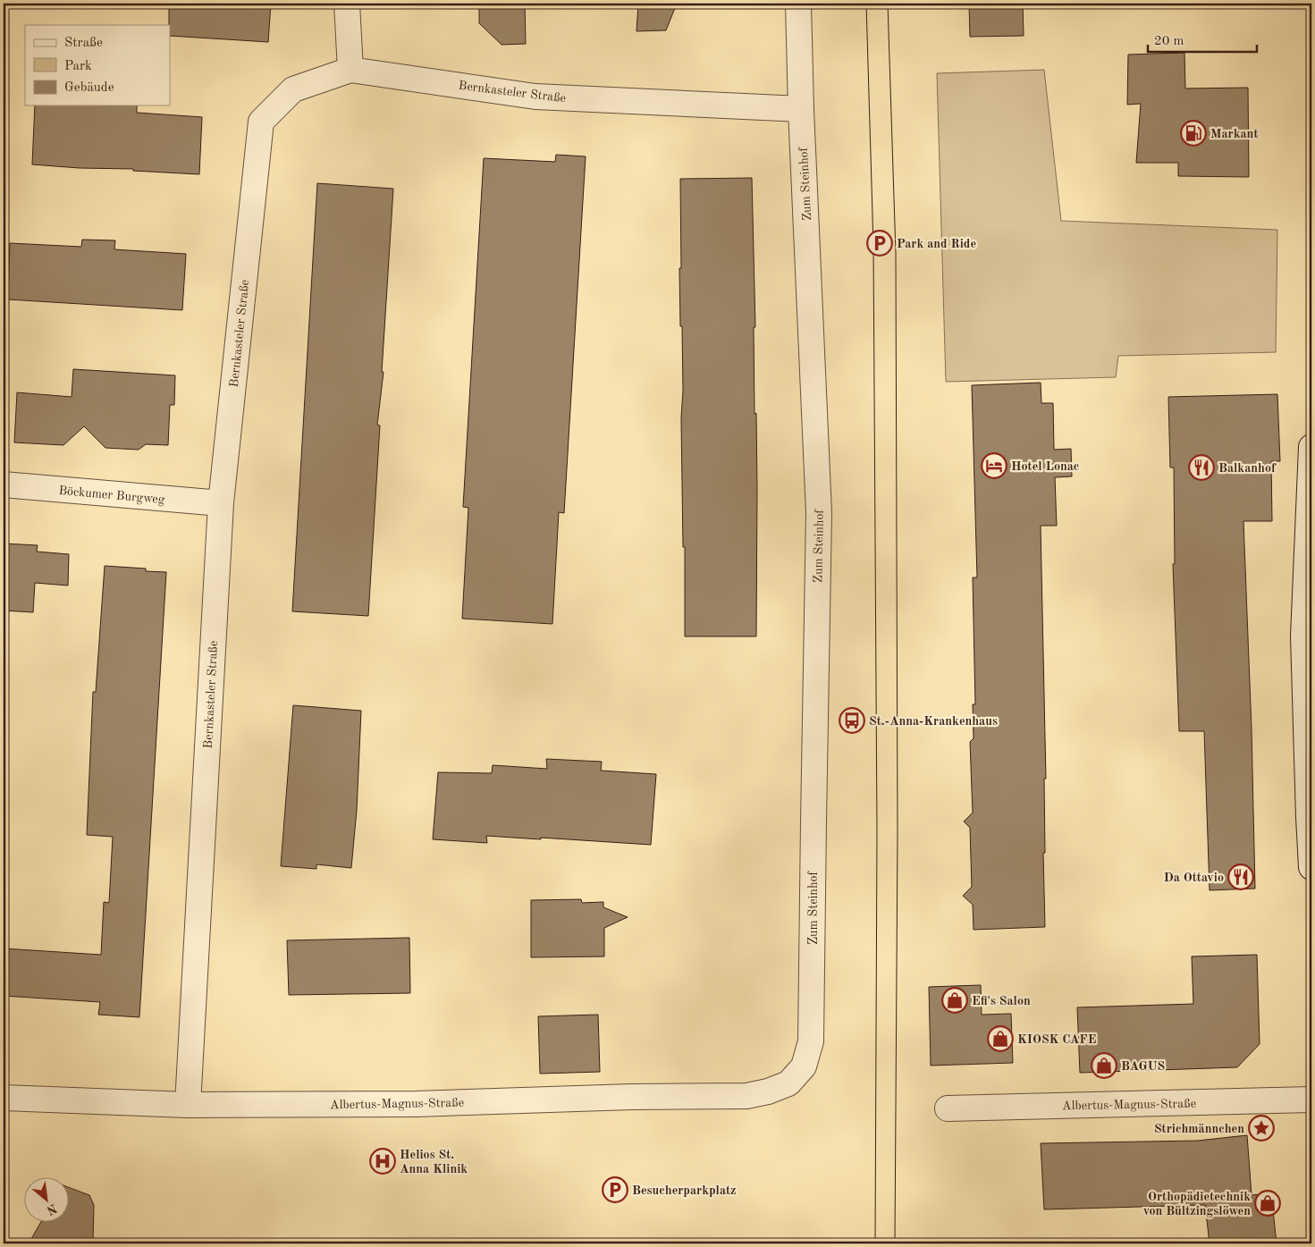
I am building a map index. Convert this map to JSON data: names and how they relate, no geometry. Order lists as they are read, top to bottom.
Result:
{
  "streets": {
    "street": [
      "Bernkasteler Straße",
      "Zum Steinhof",
      "Böckumer Burgweg",
      "Albertus-Magnus-Straße"
    ]
  },
  "crossings": [
    ["Bernkasteler Straße", "Zum Steinhof"],
    ["Bernkasteler Straße", "Böckumer Burgweg"],
    ["Bernkasteler Straße", "Albertus-Magnus-Straße"],
    ["Zum Steinhof", "Albertus-Magnus-Straße"]
  ],
  "places": {
    "fuel station": ["Markant"],
    "parking": ["Park and Ride", "Besucherparkplatz"],
    "hotel": ["Hotel Lonac"],
    "restaurant": ["Balkanhof", "Da Ottavio"],
    "bus stop": ["St.-Anna-Krankenhaus"],
    "shop": [
      "Efi's Salon",
      "KIOSK CAFE",
      "BAGUS",
      "Orthopädietechnik von Bültzingslöwen"
    ],
    "place": ["Strichmännchen"],
    "hospital": ["Helios St. Anna Klinik"]
  },
  "legend": ["Straße", "Park", "Gebäude"],
  "scale_bar": "20 m",
  "north": "bottom right"
}
